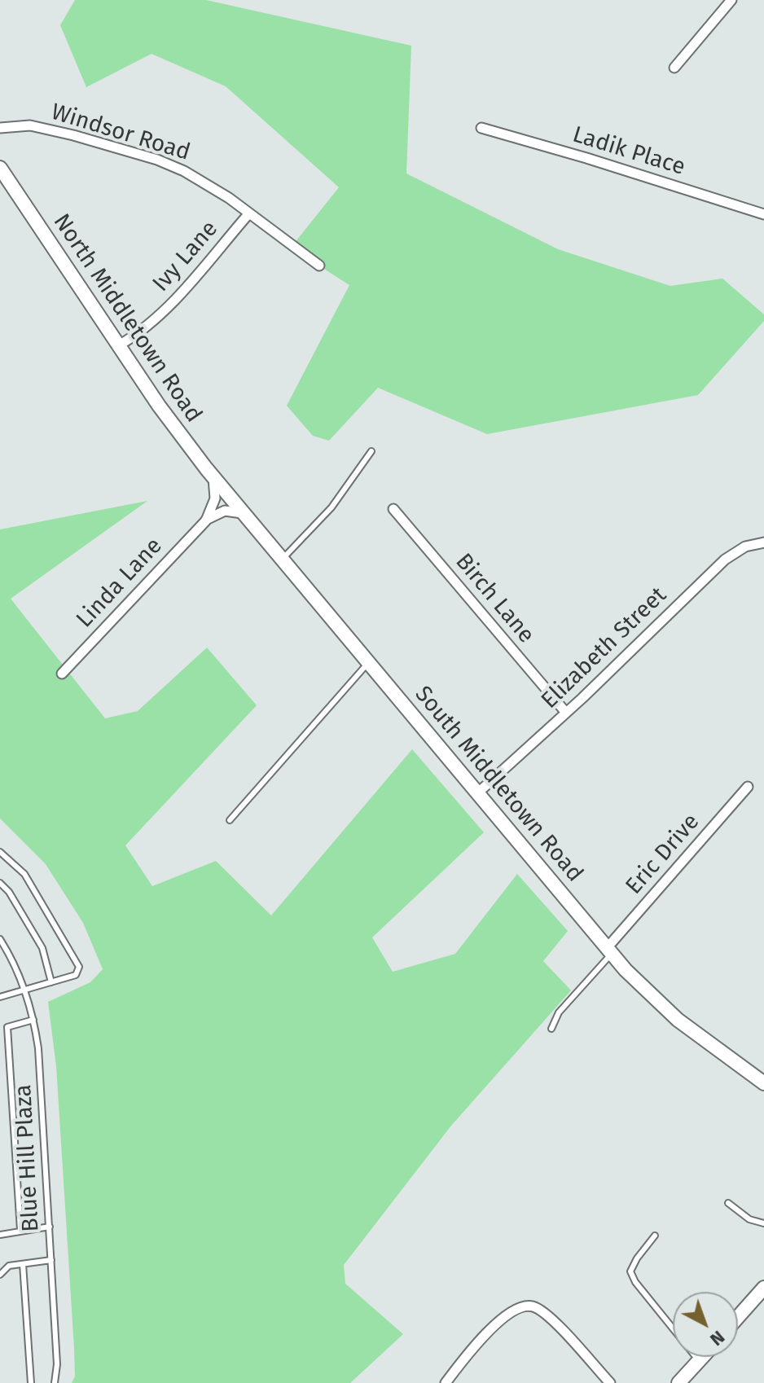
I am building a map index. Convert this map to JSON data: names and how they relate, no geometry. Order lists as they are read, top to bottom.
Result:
{
  "streets": {
    "street": [
      "Windsor Road",
      "Ladik Place",
      "Ivy Lane",
      "North Middletown Road",
      "Linda Lane",
      "Birch Lane",
      "Elizabeth Street",
      "South Middletown Road",
      "Eric Drive"
    ],
    "lane": ["Blue Hill Plaza"]
  },
  "crossings": [
    ["Windsor Road", "Ivy Lane"],
    ["Ivy Lane", "North Middletown Road"],
    ["North Middletown Road", "Linda Lane"],
    ["North Middletown Road", "South Middletown Road"],
    ["Birch Lane", "Elizabeth Street"],
    ["Elizabeth Street", "South Middletown Road"],
    ["South Middletown Road", "Eric Drive"]
  ],
  "north": "bottom right"
}
